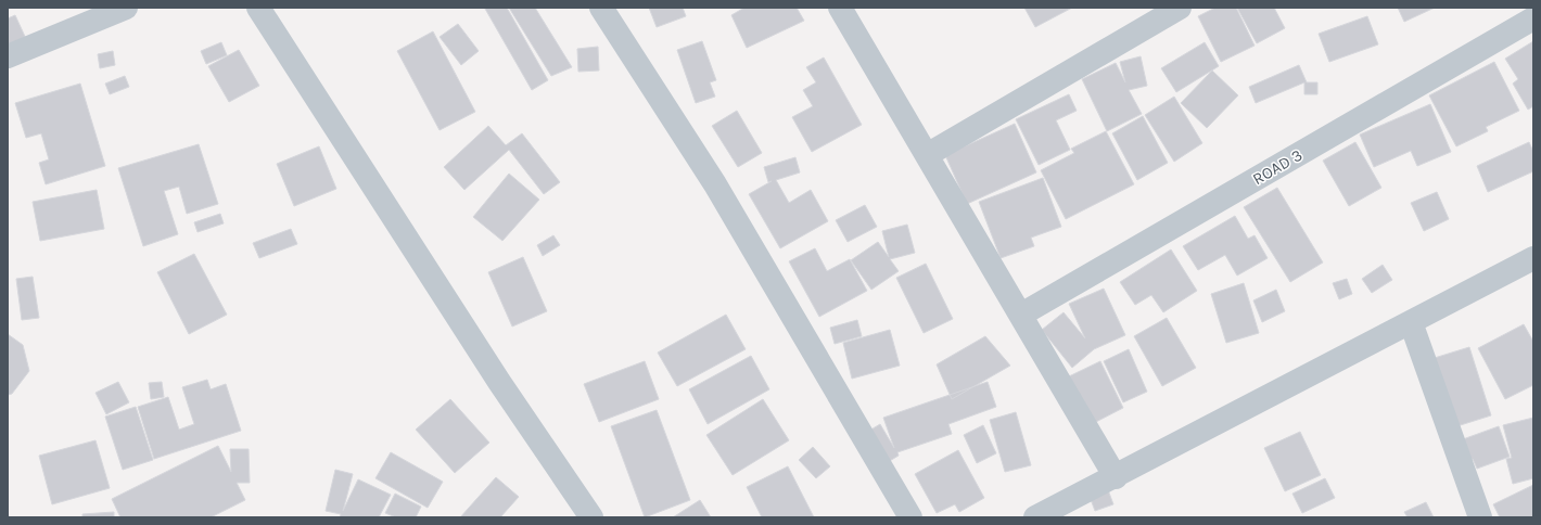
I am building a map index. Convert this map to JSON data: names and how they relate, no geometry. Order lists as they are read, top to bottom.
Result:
{
  "streets": {
    "street": ["ROAD 3"]
  }
}
